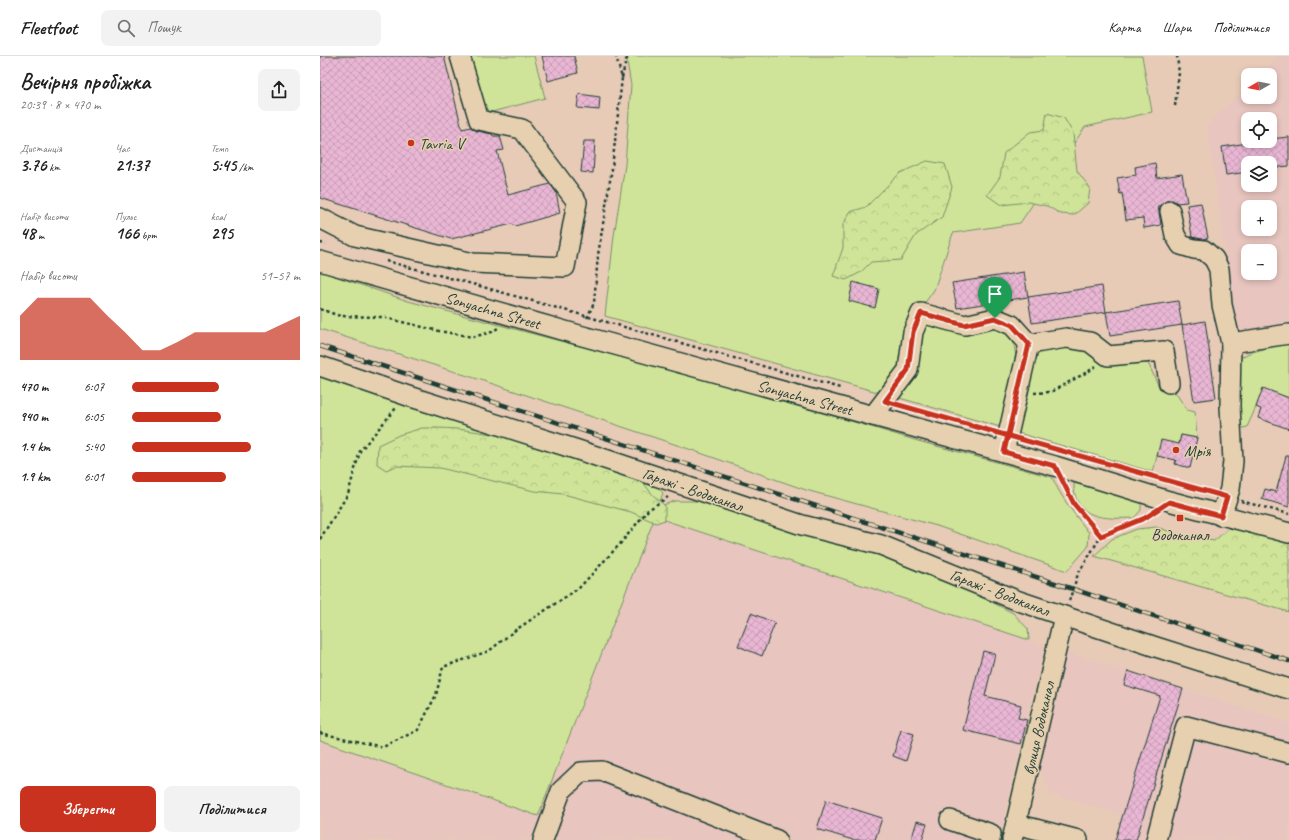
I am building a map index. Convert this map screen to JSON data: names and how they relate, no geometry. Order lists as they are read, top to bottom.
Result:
{
  "streets": {
    "street": ["Sonyachna Street", "Гаражі - Водоканал", "вулиця Водоканал"]
  },
  "crossings": [
    ["Гаражі - Водоканал", "вулиця Водоканал"]
  ],
  "places": {
    "other": ["Tavria V", "Мрія"],
    "transit": ["Водоканал"]
  },
  "north": "left",
  "page": {
    "header": "Fleetfoot",
    "search": "Пошук",
    "nav": ["Карта", "Шари", "Поділитися"],
    "heading": ["Вечірня пробіжка", "20:39 · 8 × 470 m"],
    "map_buttons": ["+", "−"],
    "stats": [
      ["Дистанція", "3.76 km"],
      ["Час", "21:37"],
      ["Темп", "5:45 /km"],
      ["Набір висоти", "48 m"],
      ["Пульс", "166 bpm"],
      ["kcal", "295"]
    ],
    "chart": ["Набір висоти", "51–57 m"],
    "list": [
      {
        "name": "470 m",
        "note": "6:07"
      },
      {
        "name": "940 m",
        "note": "6:05"
      },
      {
        "name": "1.4 km",
        "note": "5:40"
      },
      {
        "name": "1.9 km",
        "note": "6:01"
      }
    ],
    "buttons": ["Зберегти", "Поділитися"]
  }
}
